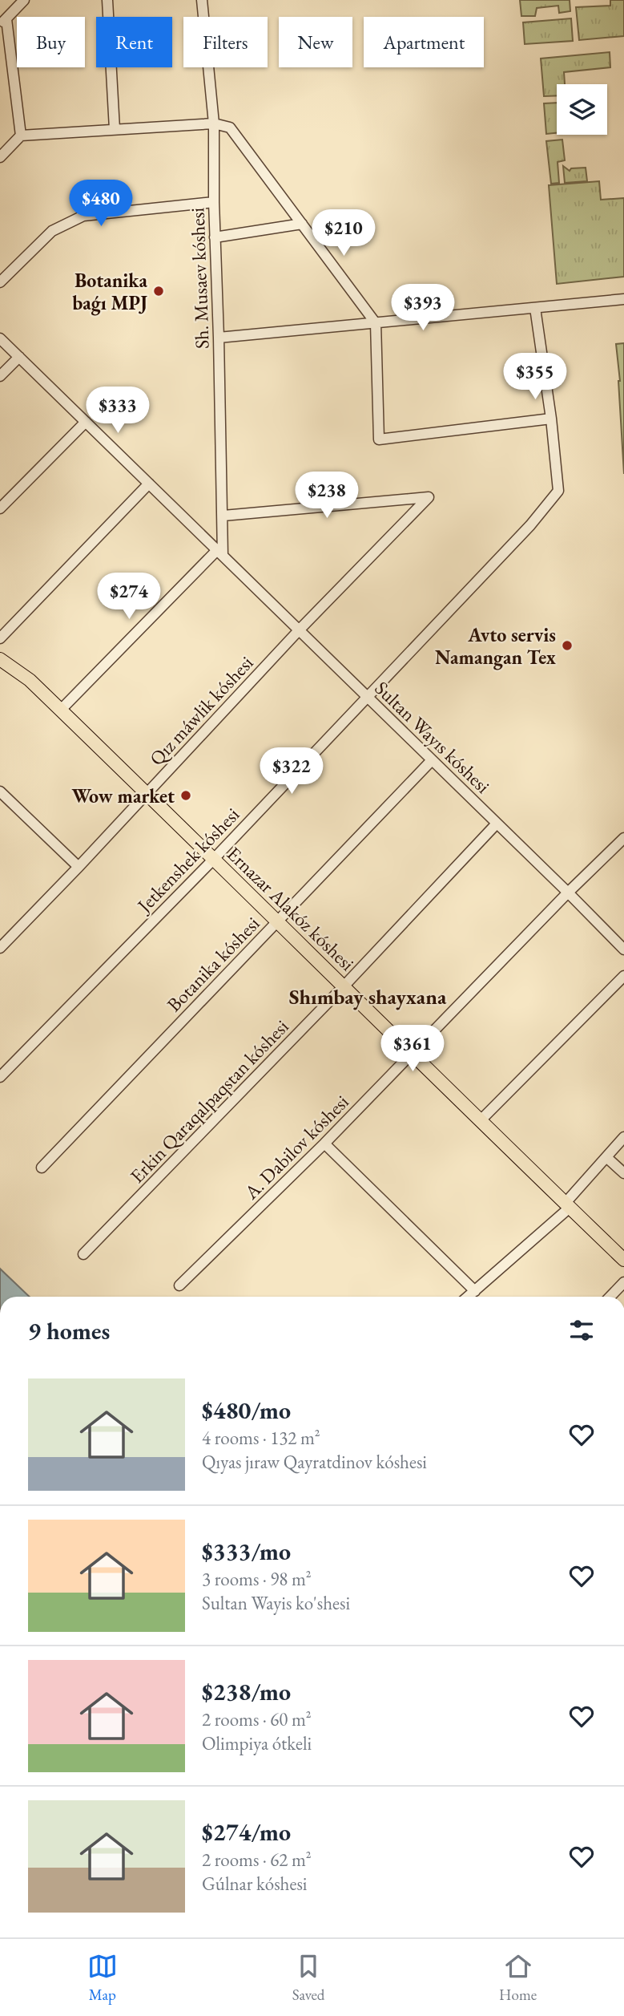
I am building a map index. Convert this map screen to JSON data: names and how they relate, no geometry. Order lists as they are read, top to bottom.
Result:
{
  "streets": {
    "main road": ["Ernazar Alakóz kóshesi"],
    "street": [
      "Sh. Musaev kóshesi",
      "Qız máwlik kóshesi",
      "Sultan Wayıs kóshesi",
      "Jetkenshek kóshesi",
      "Botanika kóshesi",
      "Erkin Qaraqalpaqstan kóshesi",
      "A. Dabilov kóshesi"
    ]
  },
  "crossings": [
    ["Sh. Musaev kóshesi", "Qız máwlik kóshesi"],
    ["Sh. Musaev kóshesi", "Sultan Wayıs kóshesi"],
    ["Qız máwlik kóshesi", "Sultan Wayıs kóshesi"],
    ["Qız máwlik kóshesi", "Ernazar Alakóz kóshesi"],
    ["Sultan Wayıs kóshesi", "Jetkenshek kóshesi"],
    ["Sultan Wayıs kóshesi", "Botanika kóshesi"],
    ["Sultan Wayıs kóshesi", "Erkin Qaraqalpaqstan kóshesi"],
    ["Sultan Wayıs kóshesi", "A. Dabilov kóshesi"],
    ["Jetkenshek kóshesi", "Ernazar Alakóz kóshesi"],
    ["Ernazar Alakóz kóshesi", "Botanika kóshesi"],
    ["Ernazar Alakóz kóshesi", "Erkin Qaraqalpaqstan kóshesi"],
    ["Ernazar Alakóz kóshesi", "A. Dabilov kóshesi"]
  ],
  "districts": ["Shımbay shayxana"],
  "places": ["Botanika baǵı MPJ", "Avto servis Namangan Tex", "Wow market"],
  "page": {
    "chip": [
      "Buy",
      "Rent",
      "Filters",
      "New",
      "Apartment"
    ],
    "price": [
      "$480",
      "$210",
      "$393",
      "$355",
      "$333",
      "$238",
      "$274",
      "$322",
      "$361"
    ],
    "heading": "9 homes",
    "list": [
      {
        "name": "$480/mo",
        "note": "4 rooms · 132 m² · Qıyas jıraw Qayratdinov kóshesi"
      },
      {
        "name": "$333/mo",
        "note": "3 rooms · 98 m² · Sultan Wayis ko'shesi"
      },
      {
        "name": "$238/mo",
        "note": "2 rooms · 60 m² · Olimpiya ótkeli"
      },
      {
        "name": "$274/mo",
        "note": "2 rooms · 62 m² · Gúlnar kóshesi"
      }
    ],
    "tabs": ["Map", "Saved", "Home"]
  }
}
